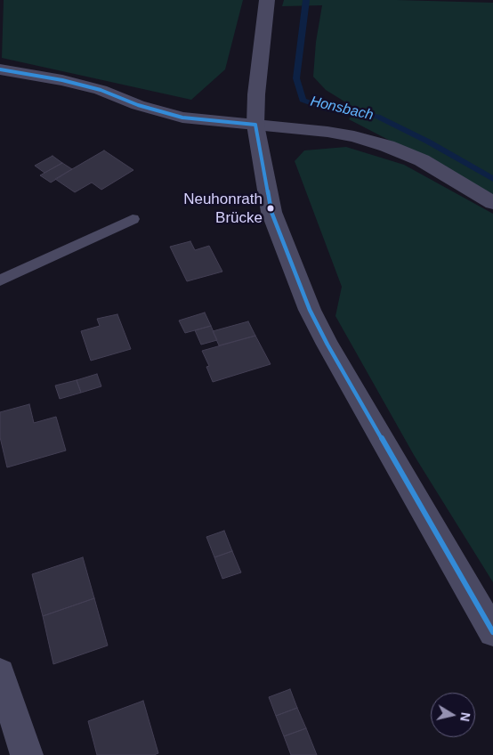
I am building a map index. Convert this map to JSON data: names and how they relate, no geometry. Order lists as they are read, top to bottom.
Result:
{
  "water": ["Honsbach"],
  "places": ["Neuhonrath Brücke"],
  "north": "right"
}
